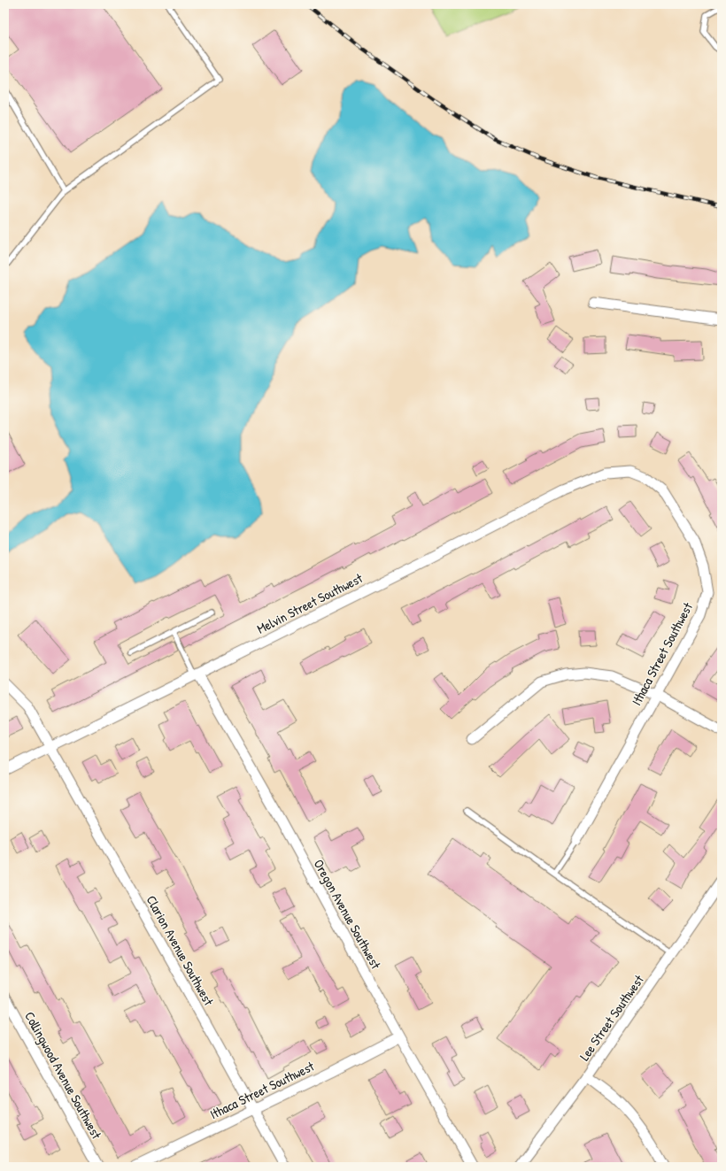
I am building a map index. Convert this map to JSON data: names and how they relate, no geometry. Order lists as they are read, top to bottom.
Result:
{
  "streets": {
    "street": [
      "Melvin Street Southwest",
      "Ithaca Street Southwest",
      "Oregon Avenue Southwest",
      "Clarion Avenue Southwest",
      "Lee Street Southwest",
      "Collingwood Avenue Southwest"
    ]
  },
  "crossings": [
    ["Melvin Street Southwest", "Ithaca Street Southwest"],
    ["Melvin Street Southwest", "Oregon Avenue Southwest"],
    ["Melvin Street Southwest", "Clarion Avenue Southwest"],
    ["Ithaca Street Southwest", "Oregon Avenue Southwest"],
    ["Ithaca Street Southwest", "Clarion Avenue Southwest"]
  ]
}
